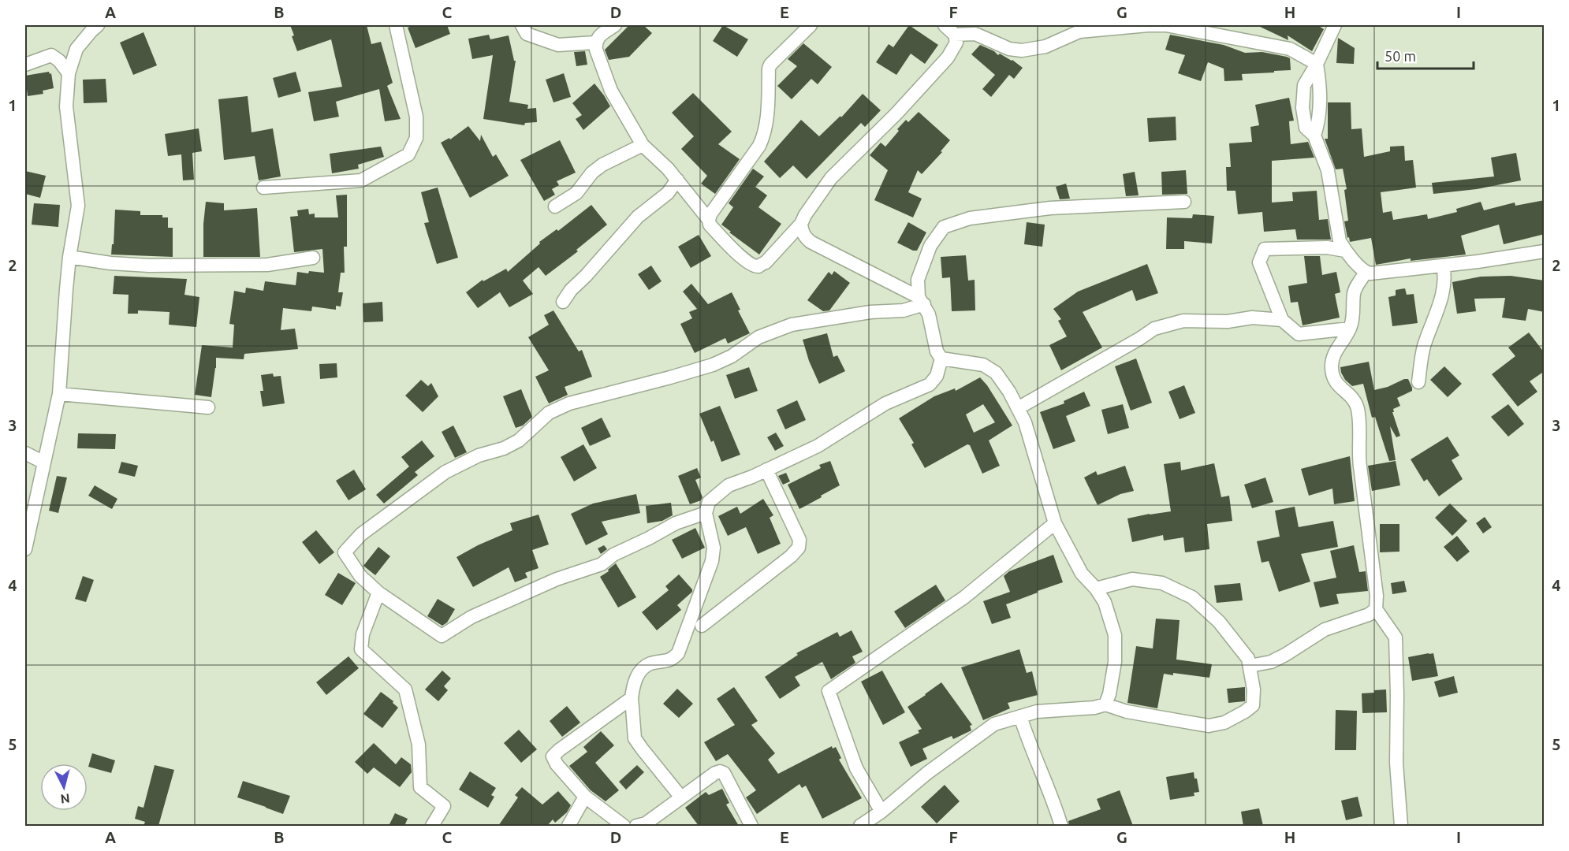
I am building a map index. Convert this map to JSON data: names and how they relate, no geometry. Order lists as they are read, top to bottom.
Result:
{
  "scale_bar": "50 m",
  "north": "bottom",
  "grid": {
    "columns": [
      "A",
      "B",
      "C",
      "D",
      "E",
      "F",
      "G",
      "H",
      "I"
    ],
    "rows": [
      "1",
      "2",
      "3",
      "4",
      "5"
    ]
  }
}
